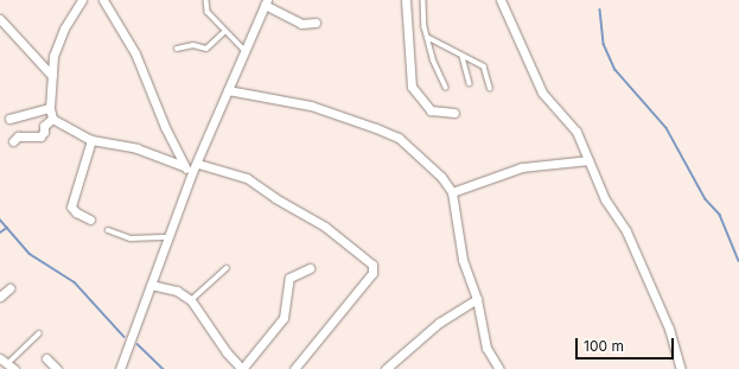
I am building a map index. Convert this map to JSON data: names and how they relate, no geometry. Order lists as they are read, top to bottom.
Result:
{
  "scale_bar": "100 m"
}
